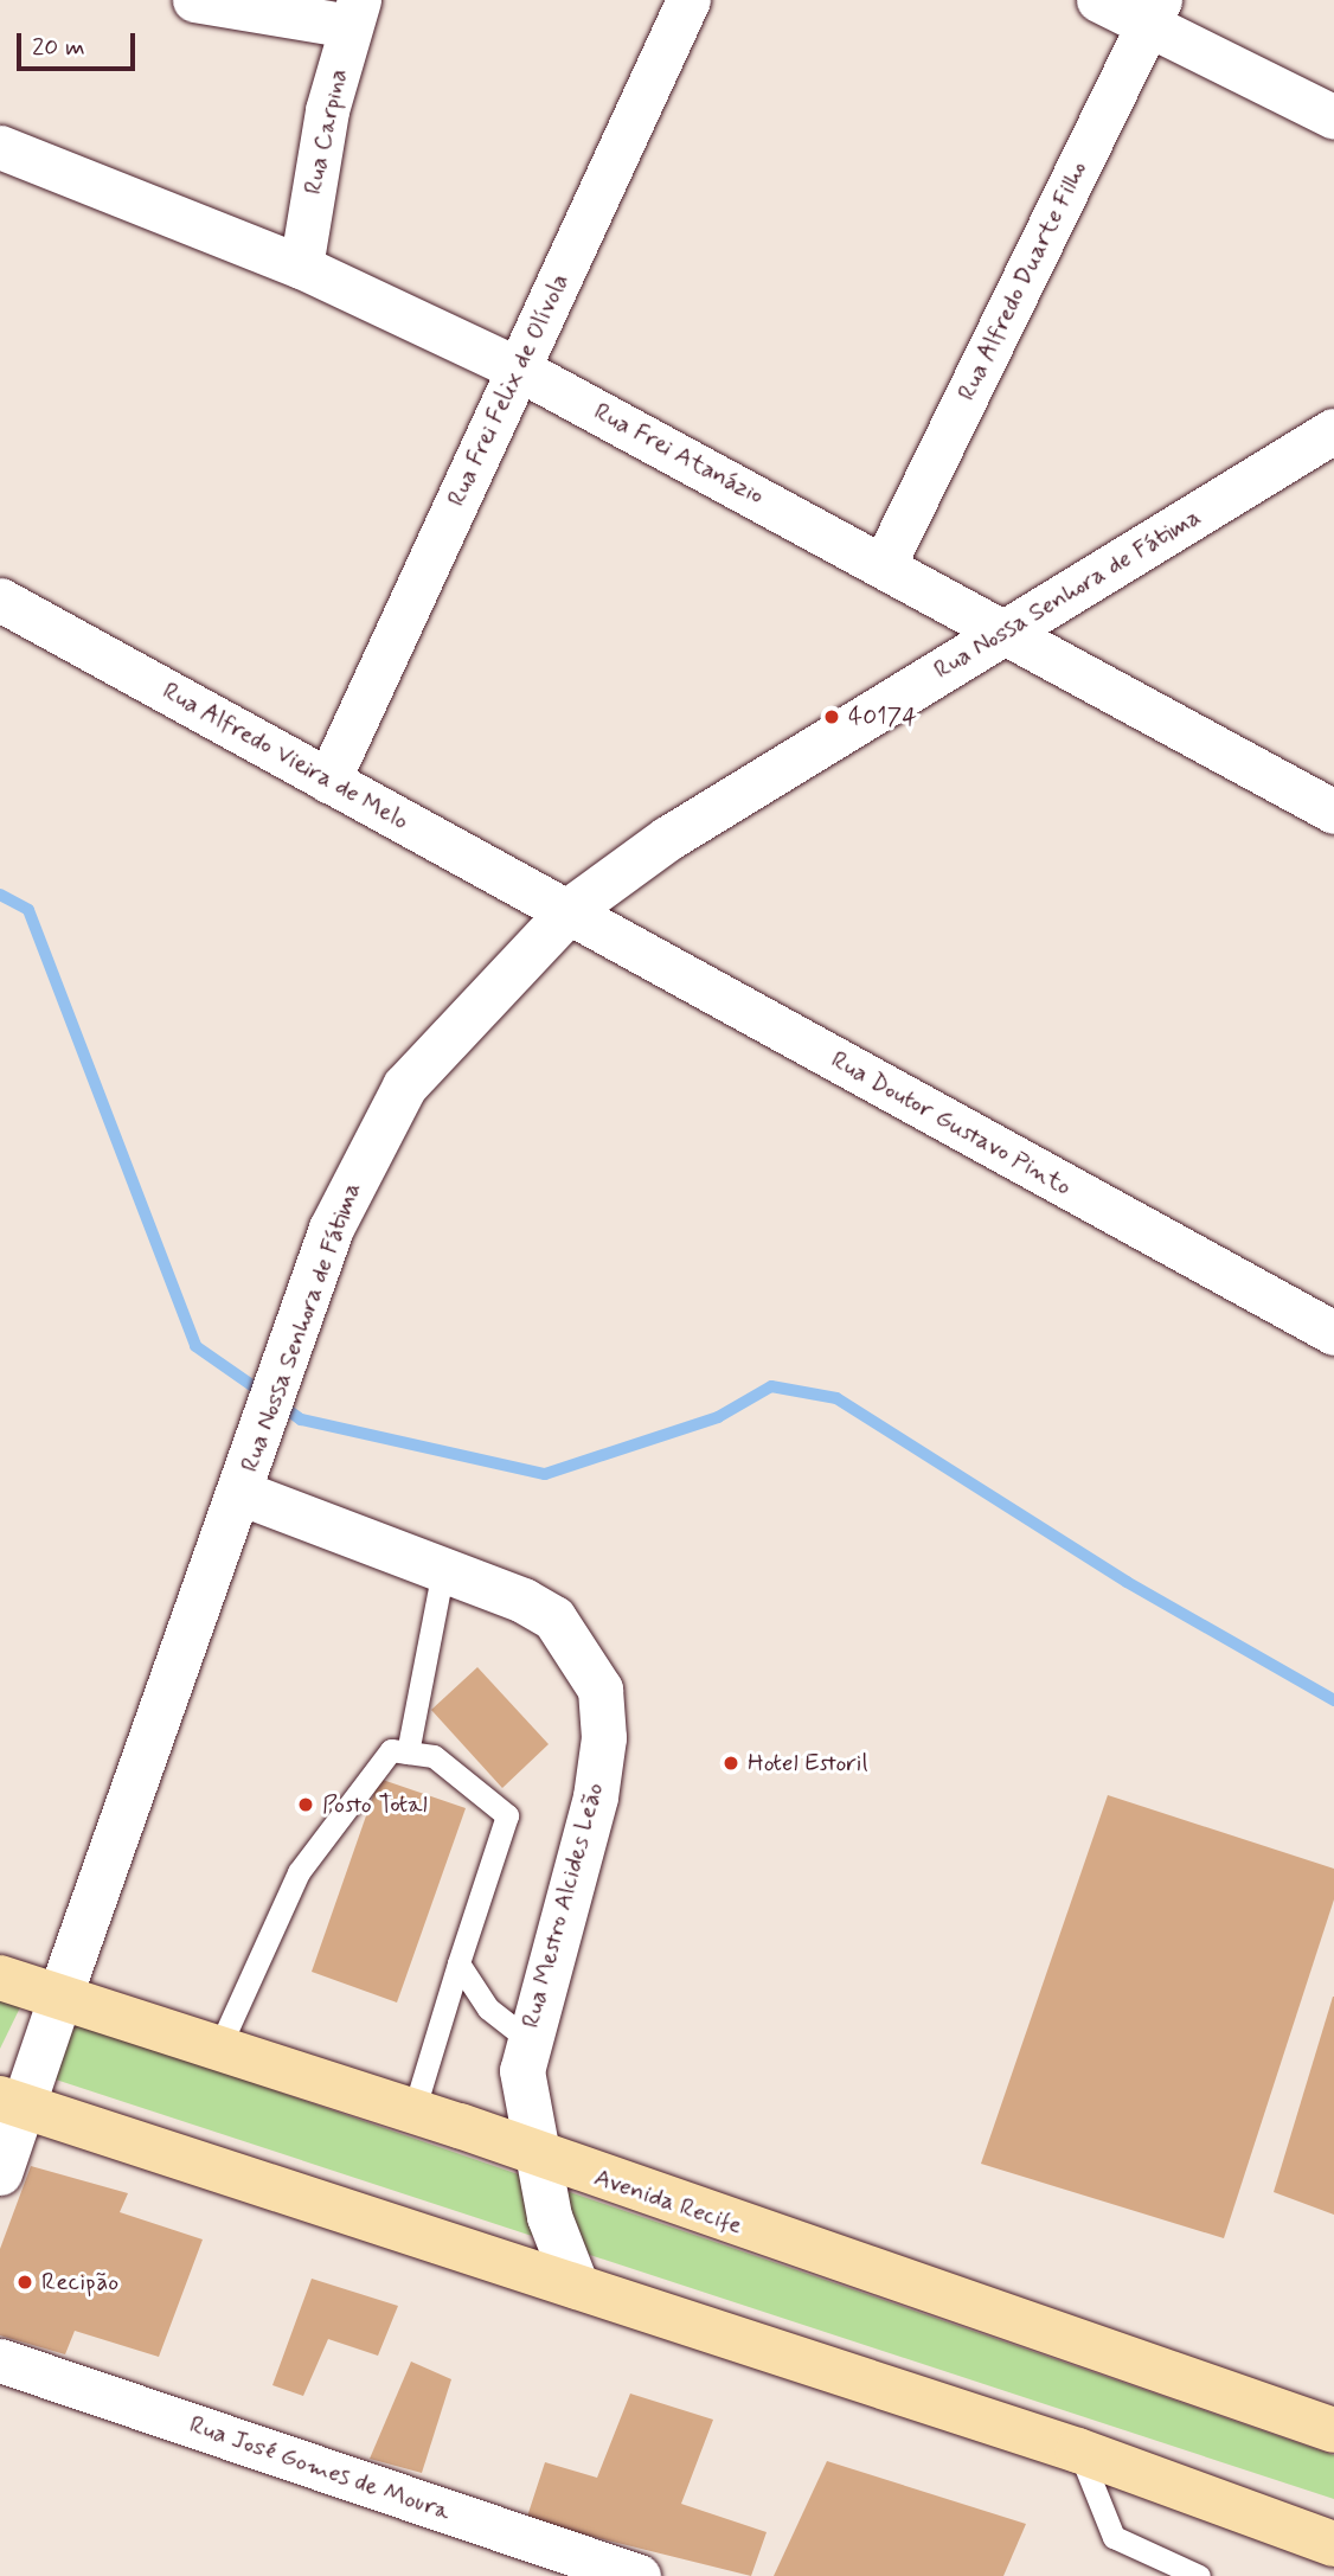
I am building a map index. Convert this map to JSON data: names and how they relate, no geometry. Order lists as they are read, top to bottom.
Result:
{
  "streets": {
    "main road": ["Avenida Recife"],
    "street": [
      "Rua Carpina",
      "Rua Alfredo Duarte Filho",
      "Rua Frei Felix de Olívola",
      "Rua Frei Atanázio",
      "Rua Nossa Senhora de Fátima",
      "Rua Alfredo Vieira de Melo",
      "Rua Doutor Gustavo Pinto",
      "Rua Mestro Alcides Leão",
      "Rua José Gomes de Moura"
    ]
  },
  "crossings": [
    ["Rua Carpina", "Rua Frei Atanázio"],
    ["Rua Alfredo Duarte Filho", "Rua Frei Atanázio"],
    ["Rua Frei Felix de Olívola", "Rua Frei Atanázio"],
    ["Rua Frei Felix de Olívola", "Rua Alfredo Vieira de Melo"],
    ["Rua Frei Atanázio", "Rua Nossa Senhora de Fátima"],
    ["Rua Nossa Senhora de Fátima", "Rua Alfredo Vieira de Melo"],
    ["Rua Nossa Senhora de Fátima", "Rua Doutor Gustavo Pinto"],
    ["Rua Nossa Senhora de Fátima", "Rua Mestro Alcides Leão"],
    ["Rua Nossa Senhora de Fátima", "Avenida Recife"],
    ["Rua Alfredo Vieira de Melo", "Rua Doutor Gustavo Pinto"],
    ["Rua Mestro Alcides Leão", "Avenida Recife"]
  ],
  "places": [
    "40174",
    "Hotel Estoril",
    "Posto Total",
    "Recipão"
  ],
  "scale_bar": "20 m"
}
